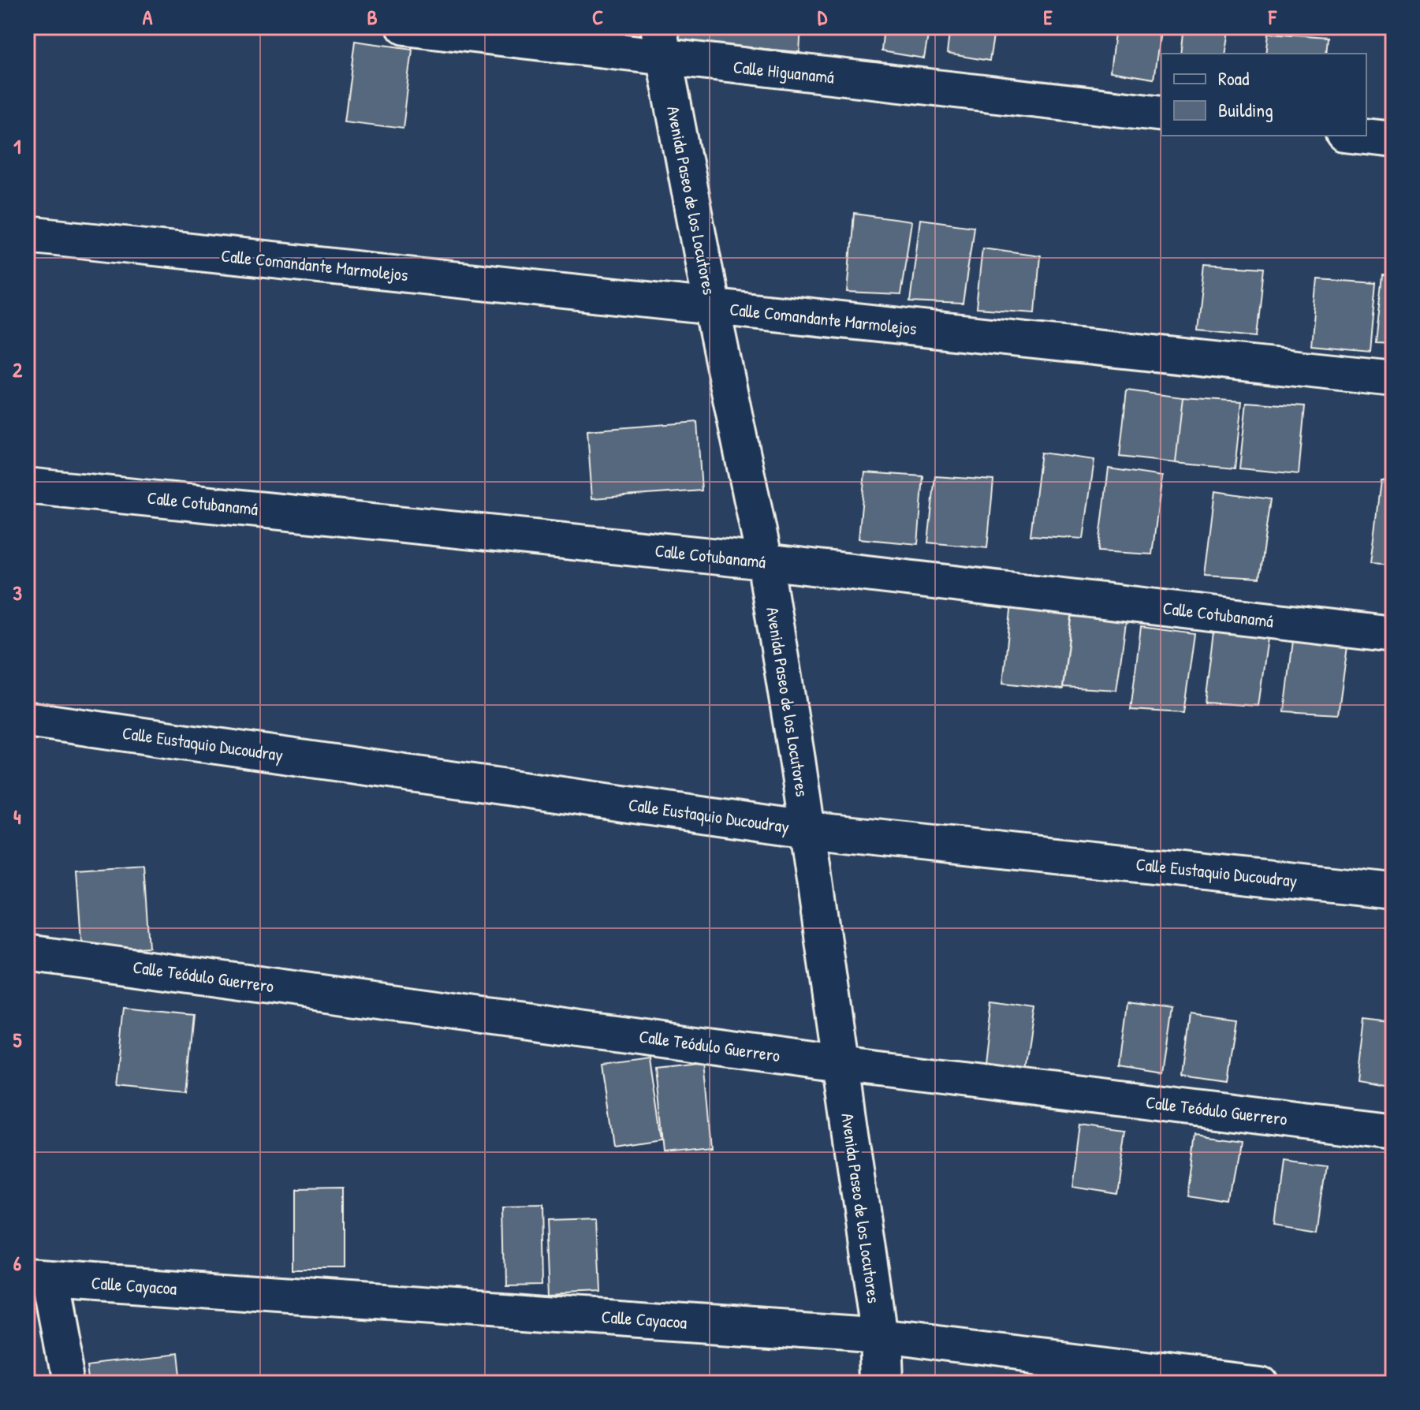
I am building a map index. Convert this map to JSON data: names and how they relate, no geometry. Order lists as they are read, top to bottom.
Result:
{
  "streets": {
    "street": [
      "Calle Higuanamá",
      "Avenida Paseo de los Locutores",
      "Calle Comandante Marmolejos",
      "Calle Cotubanamá",
      "Calle Eustaquio Ducoudray",
      "Calle Teódulo Guerrero",
      "Calle Cayacoa"
    ]
  },
  "crossings": [
    ["Calle Higuanamá", "Avenida Paseo de los Locutores"],
    ["Avenida Paseo de los Locutores", "Calle Comandante Marmolejos"],
    ["Avenida Paseo de los Locutores", "Calle Cotubanamá"],
    ["Avenida Paseo de los Locutores", "Calle Eustaquio Ducoudray"],
    ["Avenida Paseo de los Locutores", "Calle Teódulo Guerrero"],
    ["Avenida Paseo de los Locutores", "Calle Cayacoa"]
  ],
  "legend": ["Road", "Building"],
  "grid": {
    "columns": [
      "A",
      "B",
      "C",
      "D",
      "E",
      "F"
    ],
    "rows": [
      "1",
      "2",
      "3",
      "4",
      "5",
      "6"
    ]
  }
}
